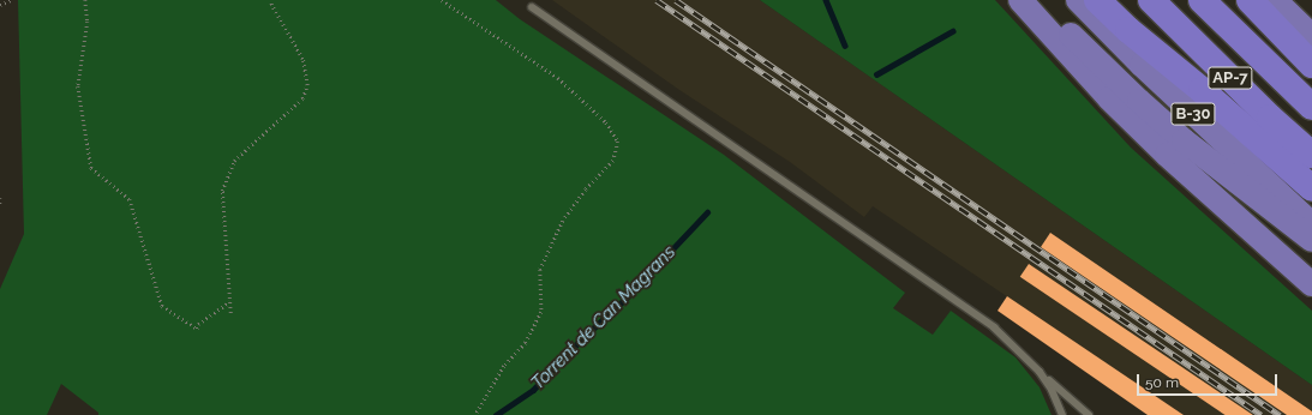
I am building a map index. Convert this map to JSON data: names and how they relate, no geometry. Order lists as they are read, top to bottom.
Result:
{
  "streets": {
    "highway": ["AP-7", "B-30"]
  },
  "water": ["Torrent de Can Magrans"],
  "scale_bar": "50 m"
}
